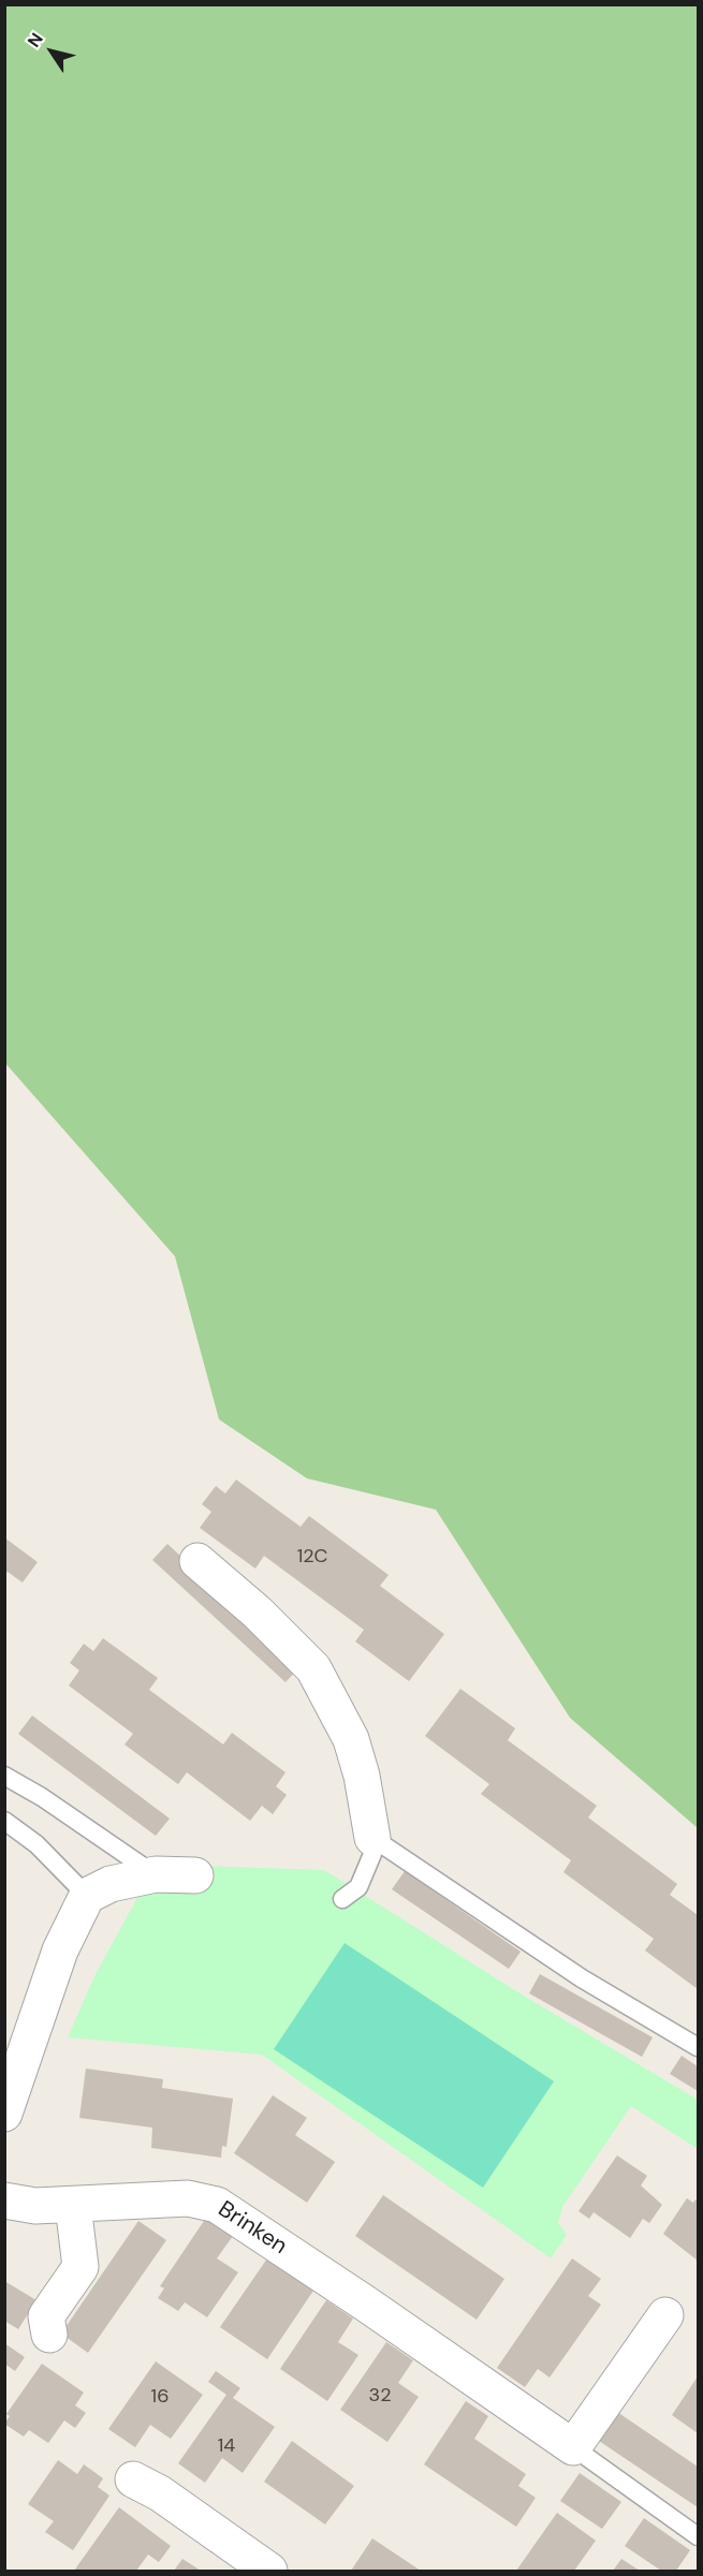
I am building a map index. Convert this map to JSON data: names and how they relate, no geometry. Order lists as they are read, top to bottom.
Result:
{
  "streets": {
    "street": ["Brinken"]
  },
  "house_numbers": [
    "12C",
    "32",
    "16",
    "14"
  ],
  "north": "top left"
}
